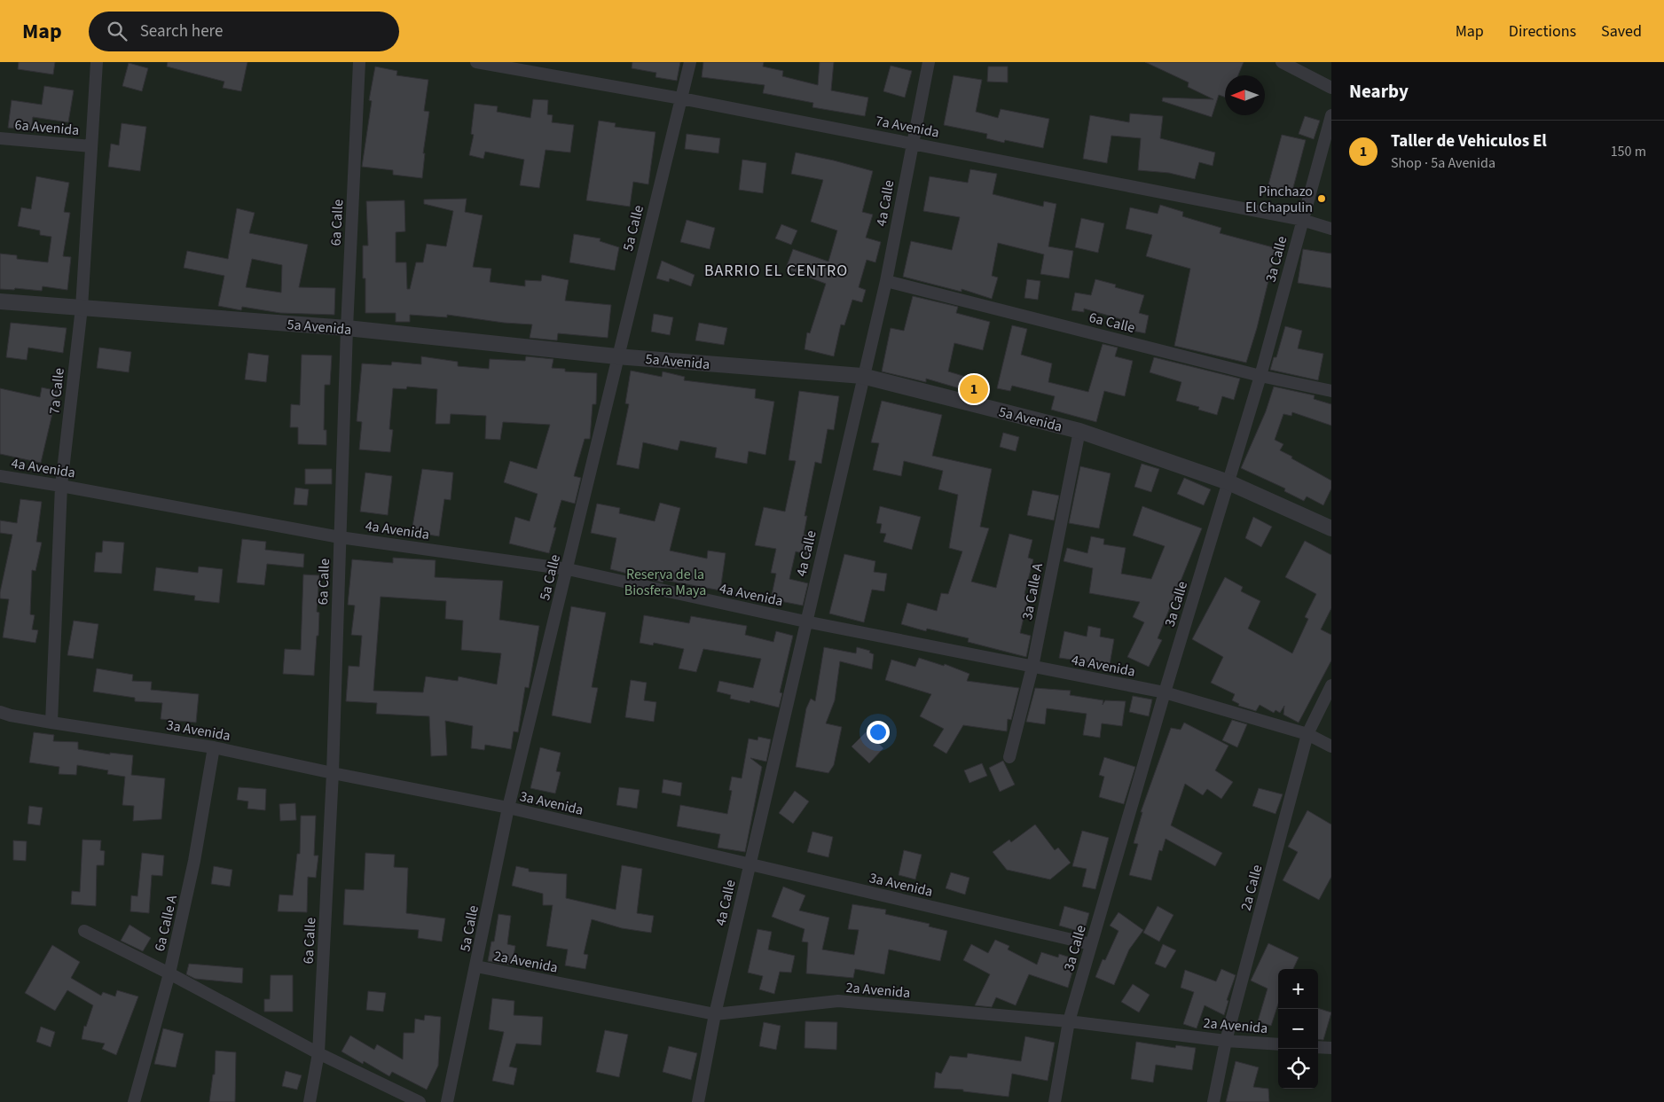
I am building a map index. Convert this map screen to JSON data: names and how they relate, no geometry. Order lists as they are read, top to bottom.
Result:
{
  "streets": {
    "street": [
      "7a Avenida",
      "6a Avenida",
      "4a Calle",
      "6a Calle",
      "5a Calle",
      "3a Calle",
      "5a Avenida",
      "7a Calle",
      "4a Avenida",
      "3a Calle A",
      "3a Avenida",
      "2a Calle",
      "6a Calle A",
      "2a Avenida"
    ]
  },
  "crossings": [
    ["7a Avenida", "4a Calle"],
    ["7a Avenida", "5a Calle"],
    ["7a Avenida", "3a Calle"],
    ["6a Avenida", "7a Calle"],
    ["4a Calle", "6a Calle"],
    ["4a Calle", "5a Avenida"],
    ["4a Calle", "4a Avenida"],
    ["4a Calle", "3a Avenida"],
    ["4a Calle", "2a Avenida"],
    ["6a Calle", "3a Calle"],
    ["6a Calle", "5a Avenida"],
    ["6a Calle", "4a Avenida"],
    ["6a Calle", "3a Avenida"],
    ["5a Calle", "5a Avenida"],
    ["5a Calle", "4a Avenida"],
    ["5a Calle", "3a Avenida"],
    ["5a Calle", "2a Avenida"],
    ["3a Calle", "5a Avenida"],
    ["3a Calle", "4a Avenida"],
    ["3a Calle", "3a Avenida"],
    ["3a Calle", "2a Avenida"],
    ["5a Avenida", "7a Calle"],
    ["5a Avenida", "3a Calle A"],
    ["7a Calle", "4a Avenida"],
    ["7a Calle", "3a Avenida"],
    ["4a Avenida", "3a Calle A"],
    ["4a Avenida", "2a Calle"],
    ["3a Avenida", "6a Calle A"],
    ["2a Calle", "2a Avenida"]
  ],
  "districts": ["BARRIO EL CENTRO"],
  "parks": ["Reserva de la Biosfera Maya"],
  "places": ["Pinchazo El Chapulin"],
  "north": "left",
  "page": {
    "header": "Map",
    "search": "Search here",
    "nav": ["Map", "Directions", "Saved"],
    "heading": "Nearby",
    "list": [
      {
        "mark": "1",
        "name": "Taller de Vehiculos El",
        "note": "Shop · 5a Avenida",
        "value": "150 m"
      }
    ],
    "pins": "1",
    "map_buttons": ["+", "−"]
  }
}
